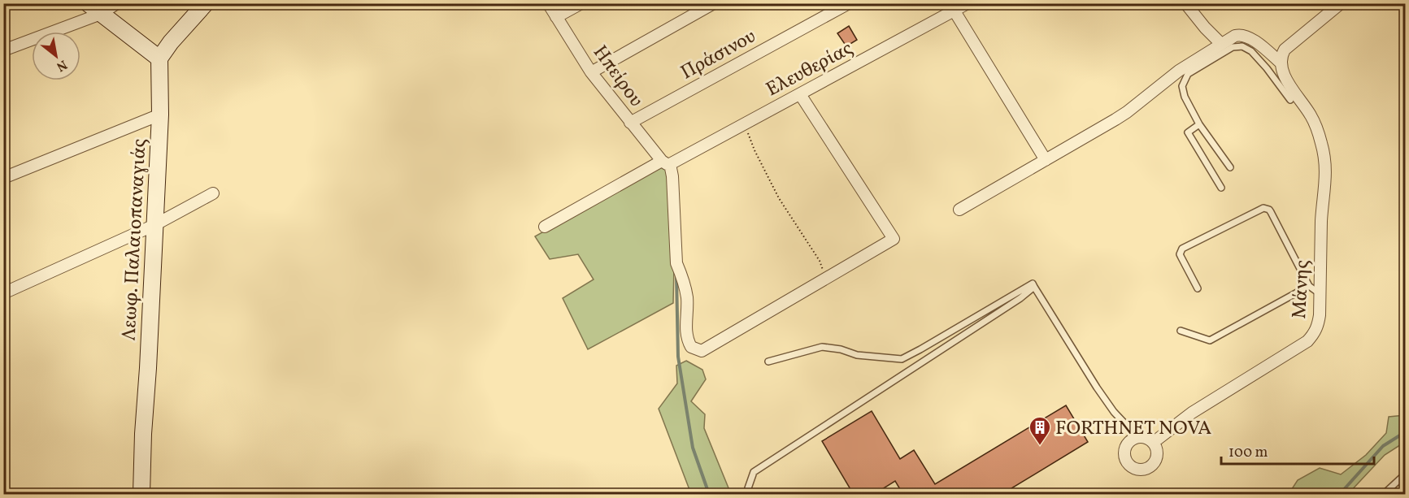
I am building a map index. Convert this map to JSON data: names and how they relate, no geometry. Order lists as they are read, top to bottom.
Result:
{
  "streets": {
    "street": [
      "Πράσινου",
      "Ελευθερίας",
      "Ηπείρου",
      "Λεωφ. Παλαιοπαναγιάς",
      "Μάνης"
    ]
  },
  "crossings": [
    ["Πράσινου", "Ηπείρου"],
    ["Ελευθερίας", "Ηπείρου"]
  ],
  "places": {
    "building": ["FORTHNET NOVA"]
  },
  "scale_bar": "100 m",
  "north": "bottom right"
}
